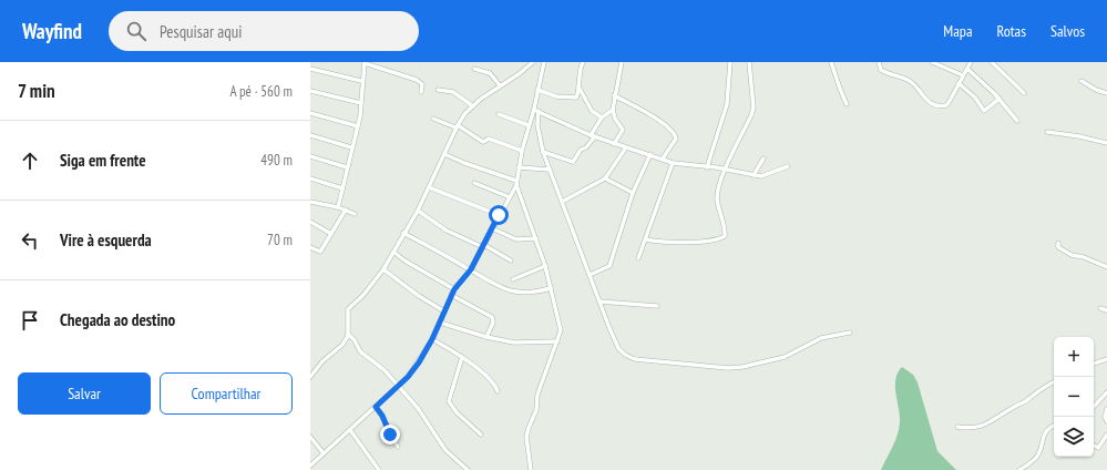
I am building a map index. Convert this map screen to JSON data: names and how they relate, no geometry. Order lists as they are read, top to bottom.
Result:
{
  "page": {
    "header": "Wayfind",
    "search": "Pesquisar aqui",
    "nav": ["Mapa", "Rotas", "Salvos"],
    "heading": ["7 min", "A pé · 560 m"],
    "list": [
      ["Siga em frente", "490 m"],
      ["Vire à esquerda", "70 m"],
      "Chegada ao destino"
    ],
    "map_buttons": ["+", "−"],
    "buttons": ["Salvar", "Compartilhar"]
  }
}
